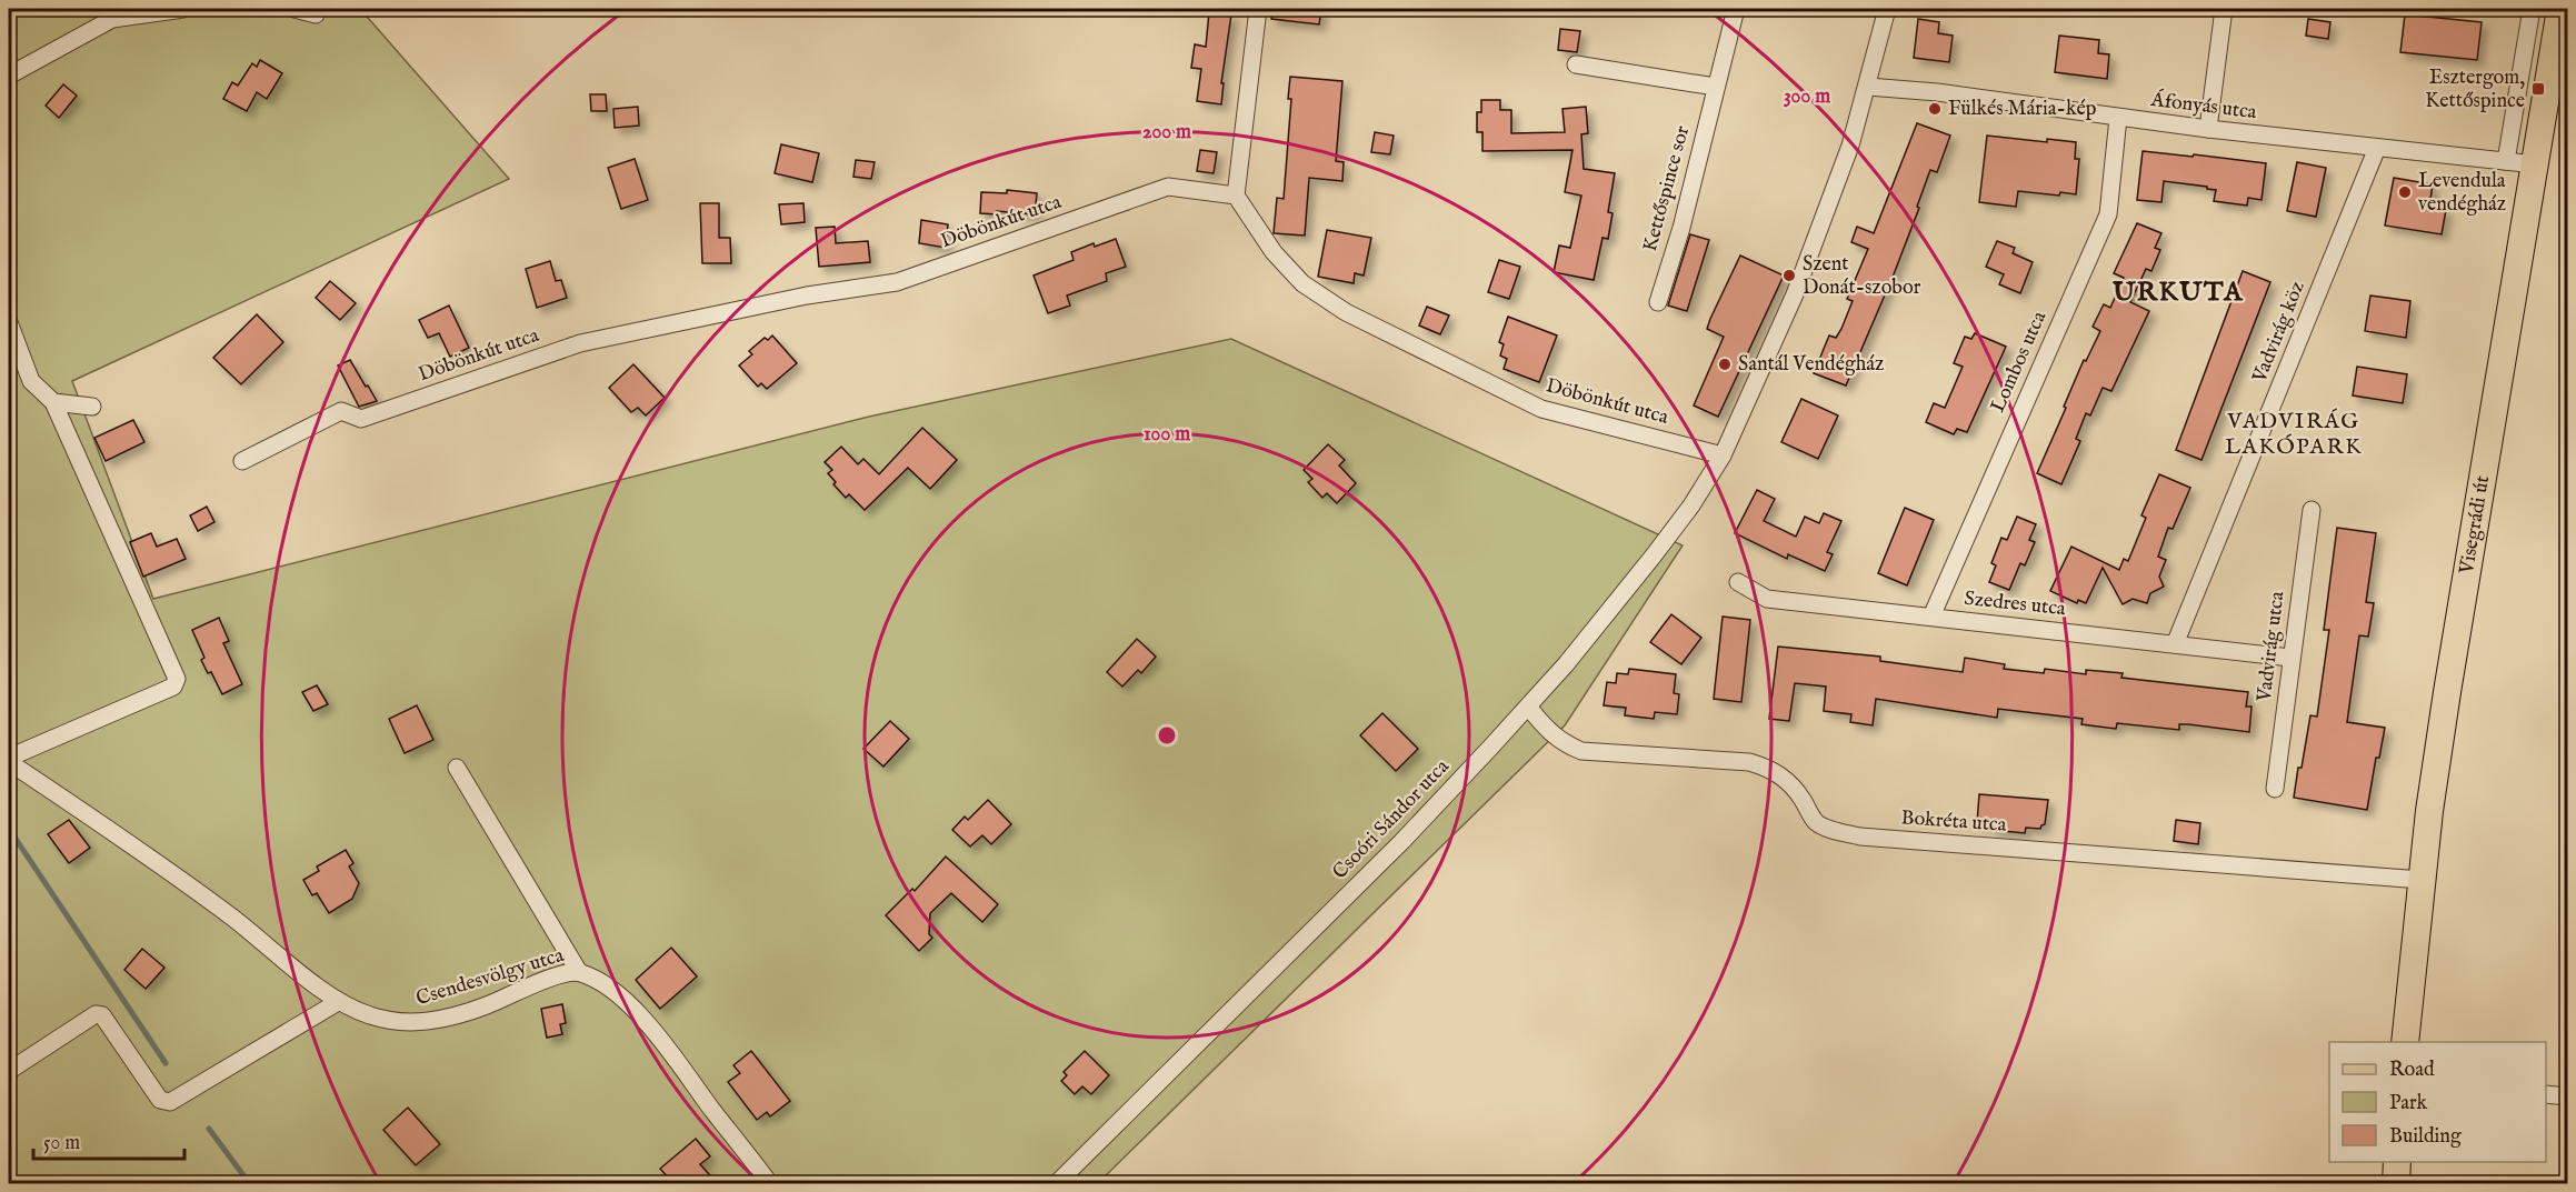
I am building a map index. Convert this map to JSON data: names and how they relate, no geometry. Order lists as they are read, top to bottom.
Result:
{
  "streets": {
    "main road": ["Visegrádi út"],
    "street": [
      "Áfonyás utca",
      "Kettőspince sor",
      "Döbönkút utca",
      "Vadvirág köz",
      "Lombos utca",
      "Szedres utca",
      "Vadvirág utca",
      "Csoóri Sándor utca",
      "Bokréta utca",
      "Csendesvölgy utca"
    ]
  },
  "crossings": [
    ["Áfonyás utca", "Vadvirág köz"],
    ["Áfonyás utca", "Lombos utca"],
    ["Áfonyás utca", "Visegrádi út"],
    ["Áfonyás utca", "Csoóri Sándor utca"],
    ["Döbönkút utca", "Csoóri Sándor utca"],
    ["Vadvirág köz", "Szedres utca"],
    ["Lombos utca", "Szedres utca"],
    ["Visegrádi út", "Bokréta utca"],
    ["Szedres utca", "Vadvirág utca"],
    ["Csoóri Sándor utca", "Bokréta utca"]
  ],
  "districts": ["URKUTA", "VADVIRÁG LAKÓPARK"],
  "places": {
    "transit": ["Esztergom, Kettőspince"],
    "other": [
      "Fülkés Mária-kép",
      "Levendula vendégház",
      "Szent Donát-szobor",
      "Santál Vendégház"
    ]
  },
  "legend": ["Road", "Park", "Building"],
  "scale_bar": "50 m",
  "rings": ["300 m", "200 m", "100 m"]
}
